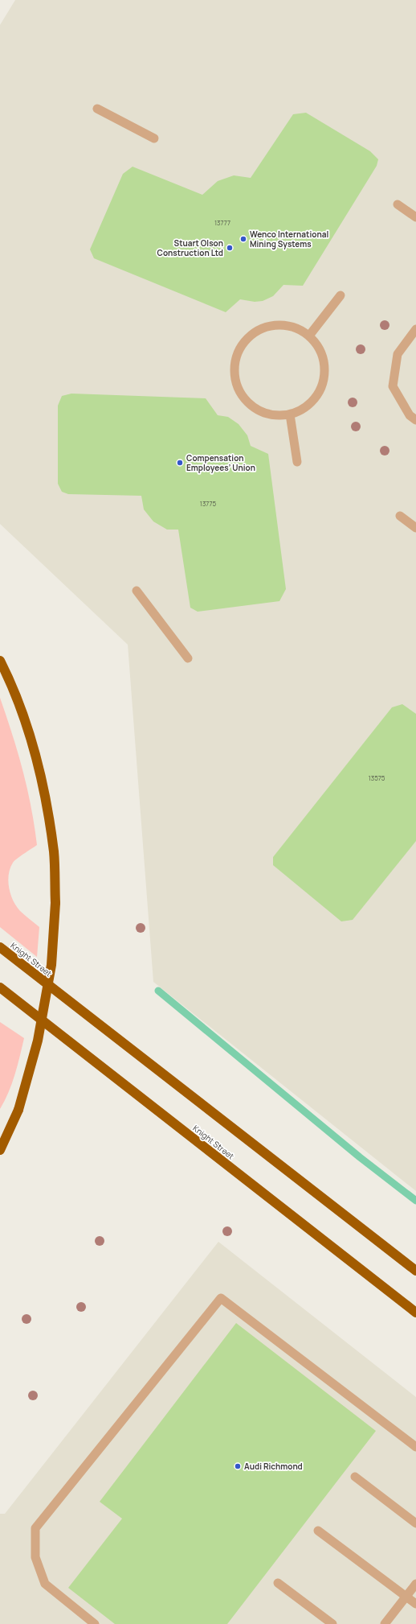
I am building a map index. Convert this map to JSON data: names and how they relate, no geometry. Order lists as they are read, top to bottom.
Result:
{
  "streets": {
    "highway": ["Knight Street"]
  },
  "places": [
    "Wenco International Mining Systems",
    "Stuart Olson Construction Ltd",
    "Compensation Employees’ Union",
    "Audi Richmond"
  ],
  "house_numbers": ["13777", "13775", "13575"]
}
